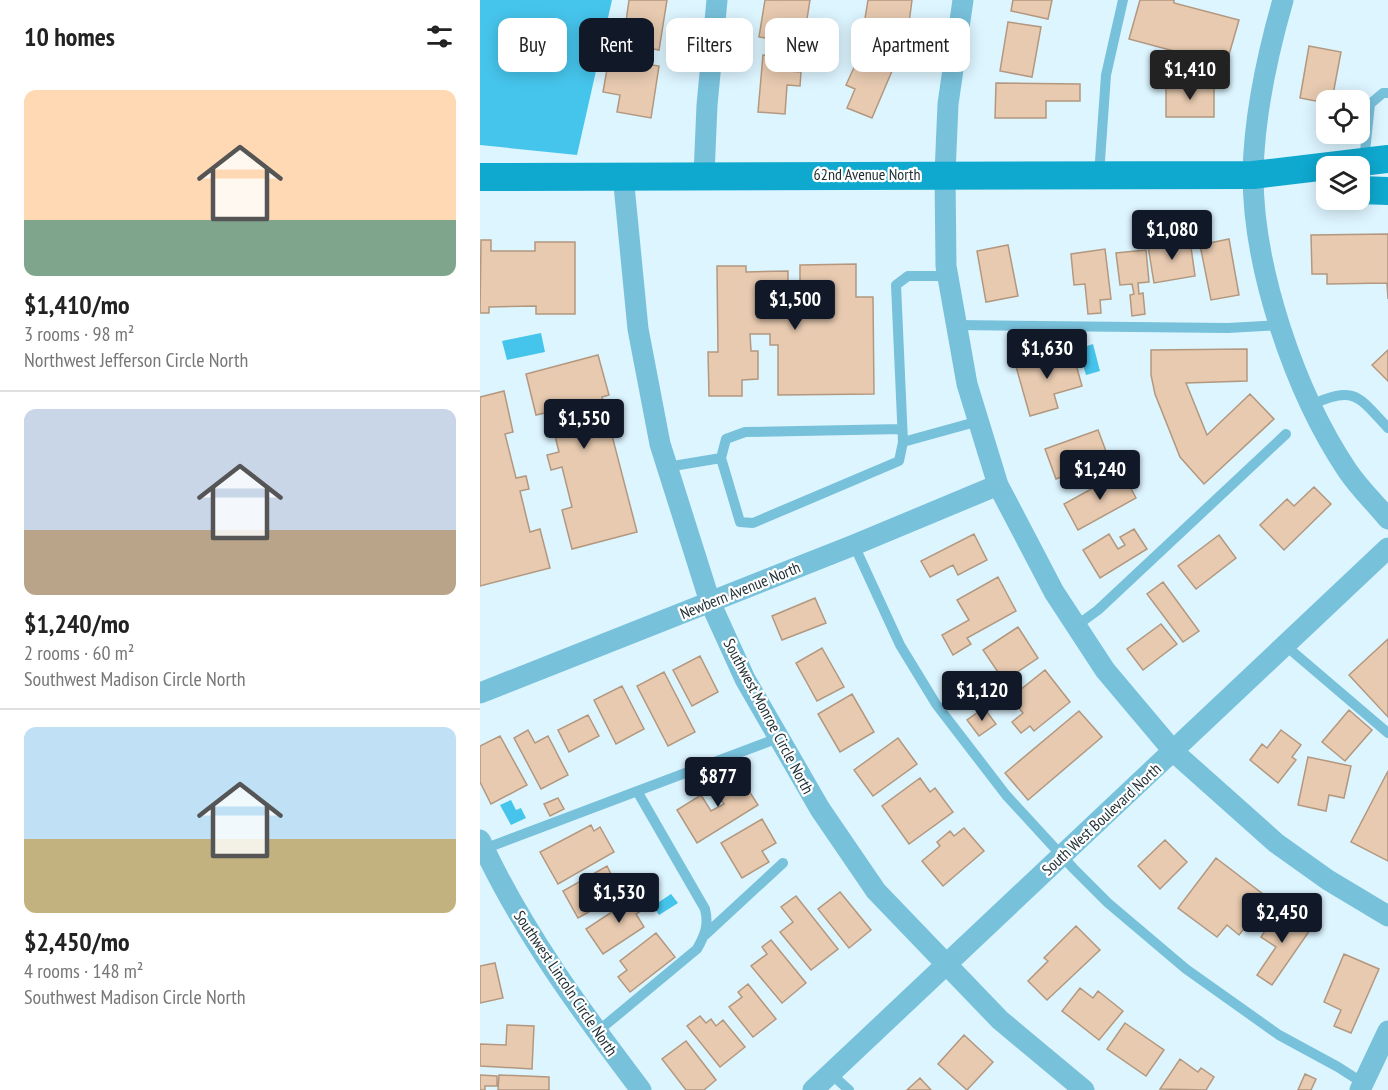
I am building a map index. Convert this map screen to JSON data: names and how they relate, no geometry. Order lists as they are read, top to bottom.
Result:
{
  "streets": {
    "street": [
      "62nd Avenue North",
      "Newbern Avenue North",
      "Southwest Monroe Circle North",
      "South West Boulevard North",
      "Southwest Lincoln Circle North"
    ]
  },
  "crossings": [
    ["62nd Avenue North", "Southwest Monroe Circle North"],
    ["Newbern Avenue North", "Southwest Monroe Circle North"],
    ["Southwest Monroe Circle North", "South West Boulevard North"]
  ],
  "page": {
    "heading": "10 homes",
    "chip": [
      "Buy",
      "Rent",
      "Filters",
      "New",
      "Apartment"
    ],
    "price": [
      "$1,410",
      "$1,080",
      "$1,500",
      "$1,630",
      "$1,550",
      "$1,240",
      "$1,120",
      "$877",
      "$1,530",
      "$2,450"
    ],
    "list": [
      {
        "name": "$1,410/mo",
        "note": "3 rooms · 98 m² · Northwest Jefferson Circle North"
      },
      {
        "name": "$1,240/mo",
        "note": "2 rooms · 60 m² · Southwest Madison Circle North"
      },
      {
        "name": "$2,450/mo",
        "note": "4 rooms · 148 m² · Southwest Madison Circle North"
      }
    ]
  }
}
